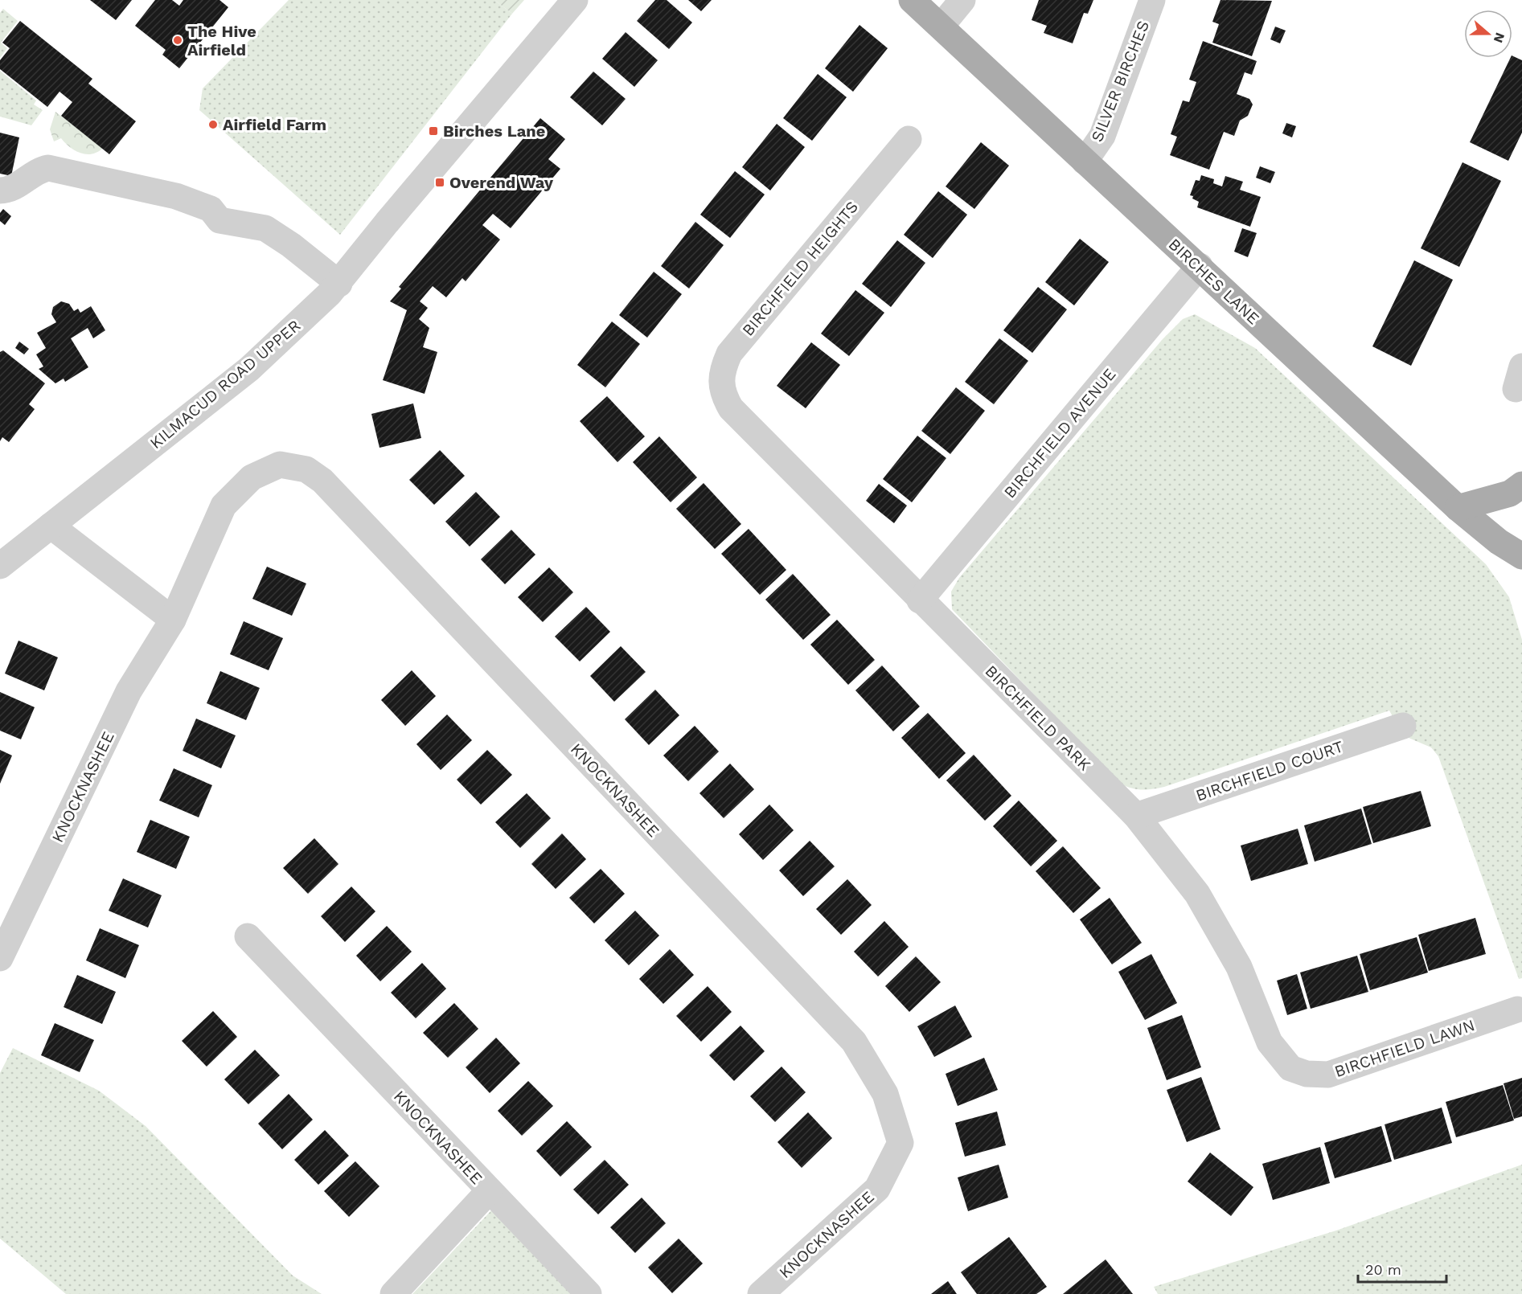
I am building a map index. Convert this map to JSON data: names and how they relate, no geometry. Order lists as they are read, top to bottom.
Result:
{
  "streets": {
    "main road": ["BIRCHES LANE"],
    "street": [
      "SILVER BIRCHES",
      "BIRCHFIELD HEIGHTS",
      "KILMACUD ROAD UPPER",
      "BIRCHFIELD AVENUE",
      "BIRCHFIELD PARK",
      "BIRCHFIELD COURT",
      "KNOCKNASHEE",
      "BIRCHFIELD LAWN"
    ]
  },
  "crossings": [
    ["SILVER BIRCHES", "BIRCHES LANE"],
    ["BIRCHFIELD HEIGHTS", "BIRCHFIELD PARK"],
    ["BIRCHES LANE", "BIRCHFIELD AVENUE"],
    ["BIRCHFIELD AVENUE", "BIRCHFIELD PARK"],
    ["BIRCHFIELD PARK", "BIRCHFIELD COURT"],
    ["BIRCHFIELD PARK", "BIRCHFIELD LAWN"]
  ],
  "places": {
    "other": ["The Hive Airfield", "Airfield Farm"],
    "transit": ["Birches Lane", "Overend Way"]
  },
  "scale_bar": "20 m",
  "north": "right"
}
